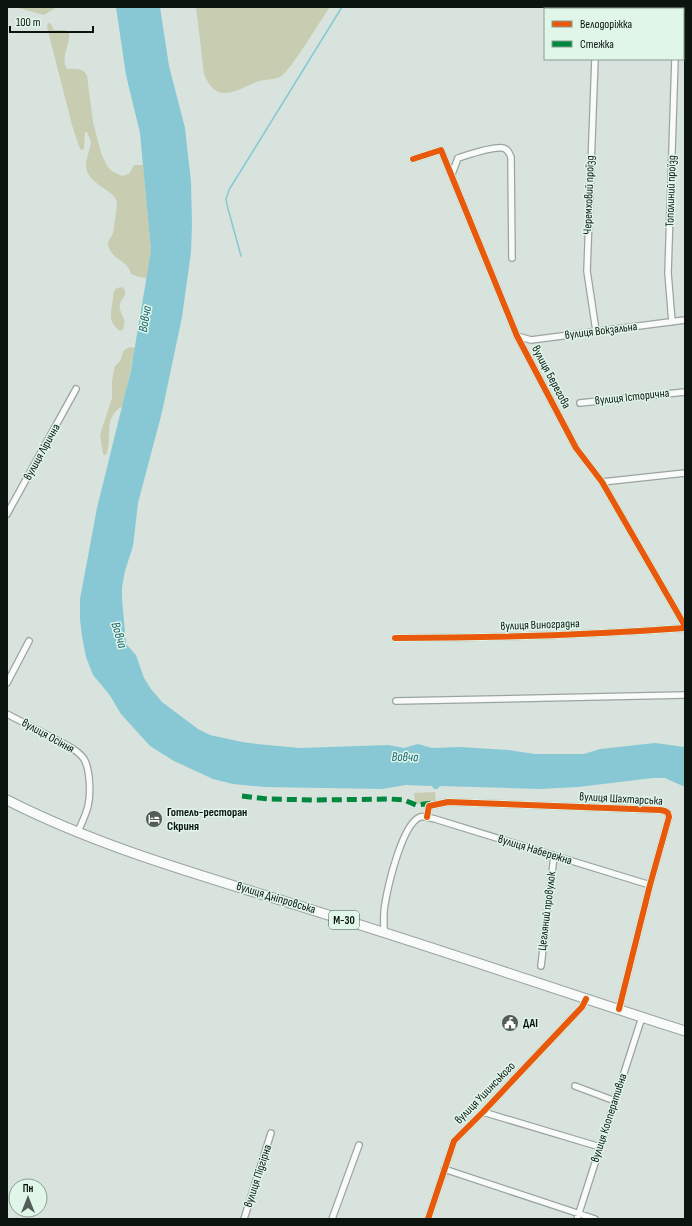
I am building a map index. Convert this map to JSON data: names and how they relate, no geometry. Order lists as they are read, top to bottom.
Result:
{
  "streets": {
    "highway": ["вулиця Дніпровська", "М-30"],
    "street": [
      "Тополиний проїзд",
      "Черемховий проїзд",
      "вулиця Вокзальна",
      "вулиця Берегова",
      "вулиця Історична",
      "вулиця Лірична",
      "вулиця Виноградна",
      "вулиця Осіння",
      "вулиця Шахтарська",
      "вулиця Набережна",
      "Цегляний провулок",
      "вулиця Ушинського",
      "вулиця Кооперативна",
      "вулиця Підгірна"
    ]
  },
  "crossings": [
    ["Тополиний проїзд", "вулиця Вокзальна"],
    ["Черемховий проїзд", "вулиця Вокзальна"],
    ["вулиця Вокзальна", "вулиця Берегова"],
    ["вулиця Берегова", "вулиця Виноградна"],
    ["вулиця Осіння", "вулиця Дніпровська"],
    ["вулиця Шахтарська", "вулиця Набережна"],
    ["вулиця Шахтарська", "вулиця Дніпровська"],
    ["вулиця Набережна", "вулиця Дніпровська"],
    ["вулиця Набережна", "Цегляний провулок"],
    ["вулиця Дніпровська", "вулиця Ушинського"],
    ["вулиця Дніпровська", "вулиця Кооперативна"]
  ],
  "water": ["Вовча"],
  "places": {
    "hotel": ["Готель-ресторан Скриня"],
    "public building": ["ДАІ"]
  },
  "legend": ["Велодоріжка", "Стежка"],
  "scale_bar": "100 m",
  "north": "top"
}
